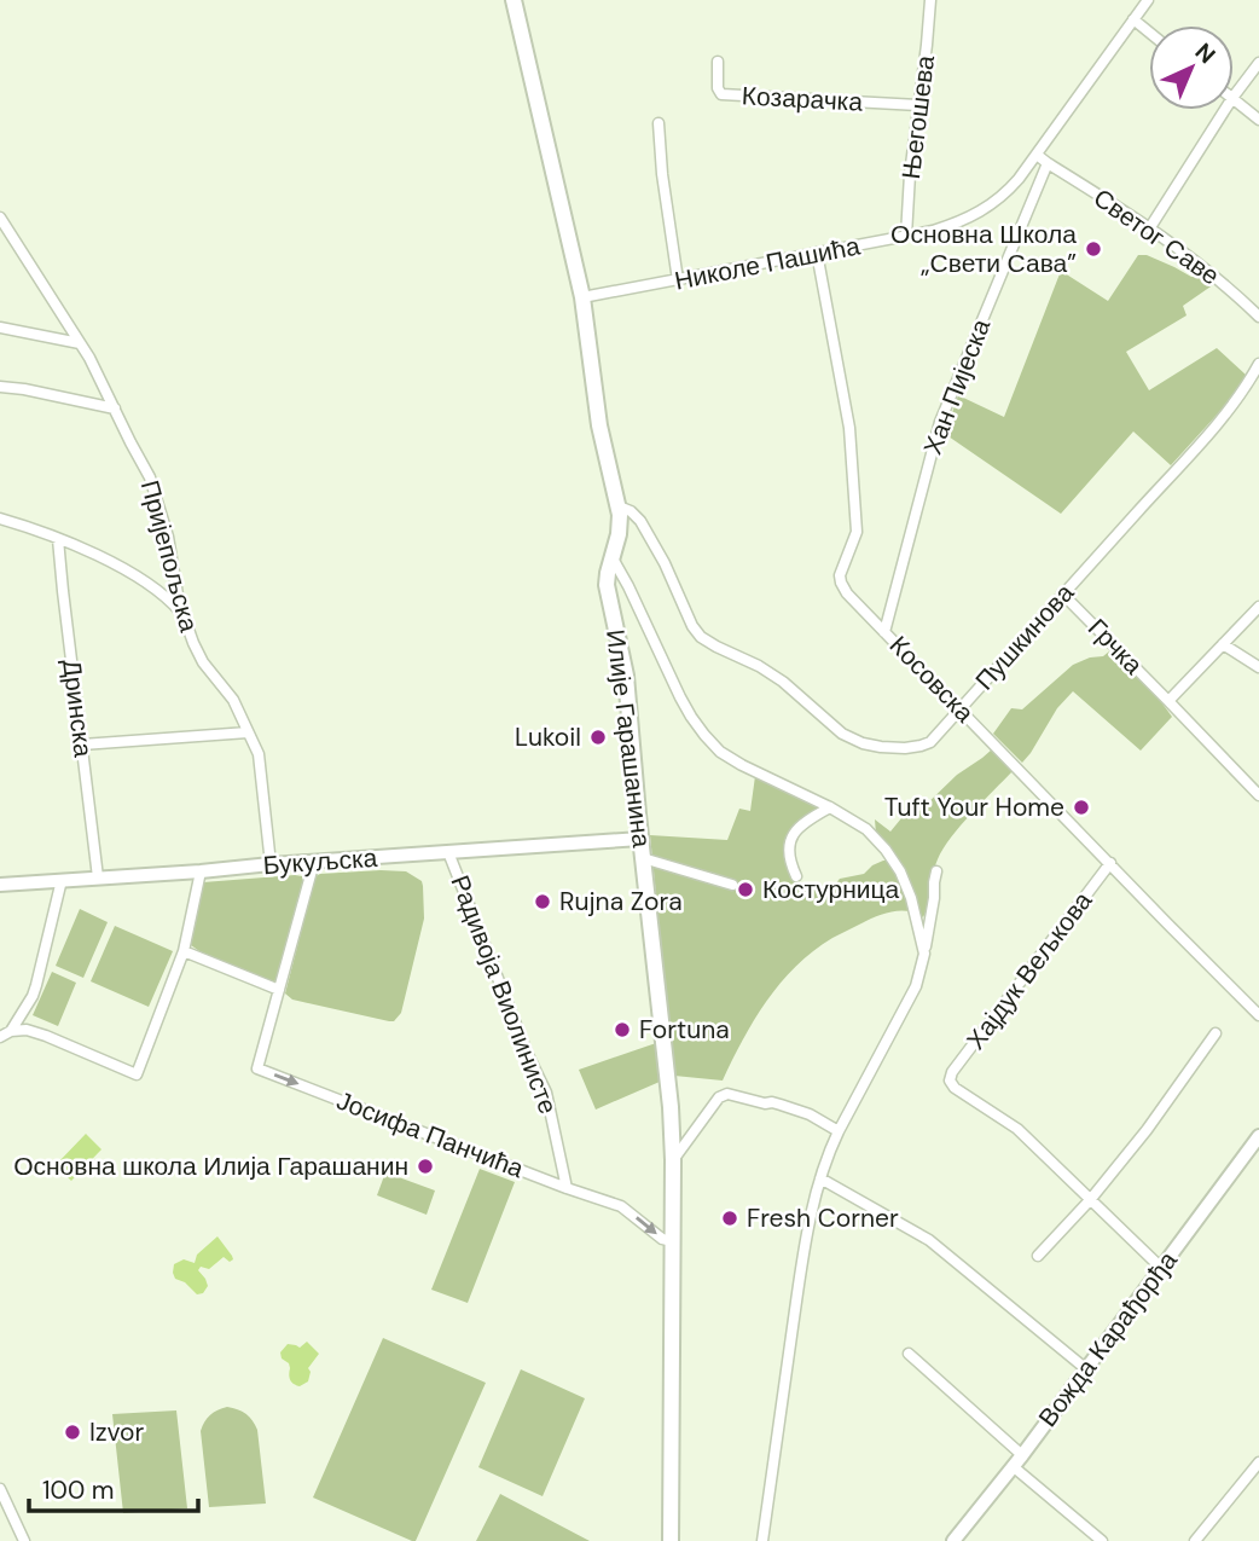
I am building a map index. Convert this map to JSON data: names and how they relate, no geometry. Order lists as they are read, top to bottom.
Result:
{
  "streets": {
    "main road": ["Илије Гарашанина", "Букуљска", "Вожда Карађорђа"],
    "street": [
      "Козарачка",
      "Његошева",
      "Светог Саве",
      "Николе Пашића",
      "Хан Пијеска",
      "Пријепољска",
      "Пушкинова",
      "Грчка",
      "Косовска",
      "Дринска",
      "Хајдук Вељкова",
      "Радивоја Виолинисте",
      "Јосифа Панчића"
    ]
  },
  "crossings": [
    ["Козарачка", "Његошева"],
    ["Његошева", "Николе Пашића"],
    ["Светог Саве", "Хан Пијеска"],
    ["Николе Пашића", "Косовска"],
    ["Николе Пашића", "Илије Гарашанина"],
    ["Хан Пијеска", "Косовска"],
    ["Пријепољска", "Букуљска"],
    ["Пушкинова", "Грчка"],
    ["Пушкинова", "Косовска"],
    ["Пушкинова", "Илије Гарашанина"],
    ["Косовска", "Хајдук Вељкова"],
    ["Дринска", "Букуљска"],
    ["Илије Гарашанина", "Букуљска"],
    ["Илије Гарашанина", "Јосифа Панчића"],
    ["Букуљска", "Радивоја Виолинисте"],
    ["Радивоја Виолинисте", "Јосифа Панчића"]
  ],
  "one_way": ["Јосифа Панчића"],
  "places": [
    "Основна Школа „Свети Сава”",
    "Lukoil",
    "Tuft Your Home",
    "Костурница",
    "Rujna Zora",
    "Fortuna",
    "Основна школа Илија Гарашанин",
    "Fresh Corner",
    "Izvor"
  ],
  "scale_bar": "100 m",
  "north": "top right"
}
